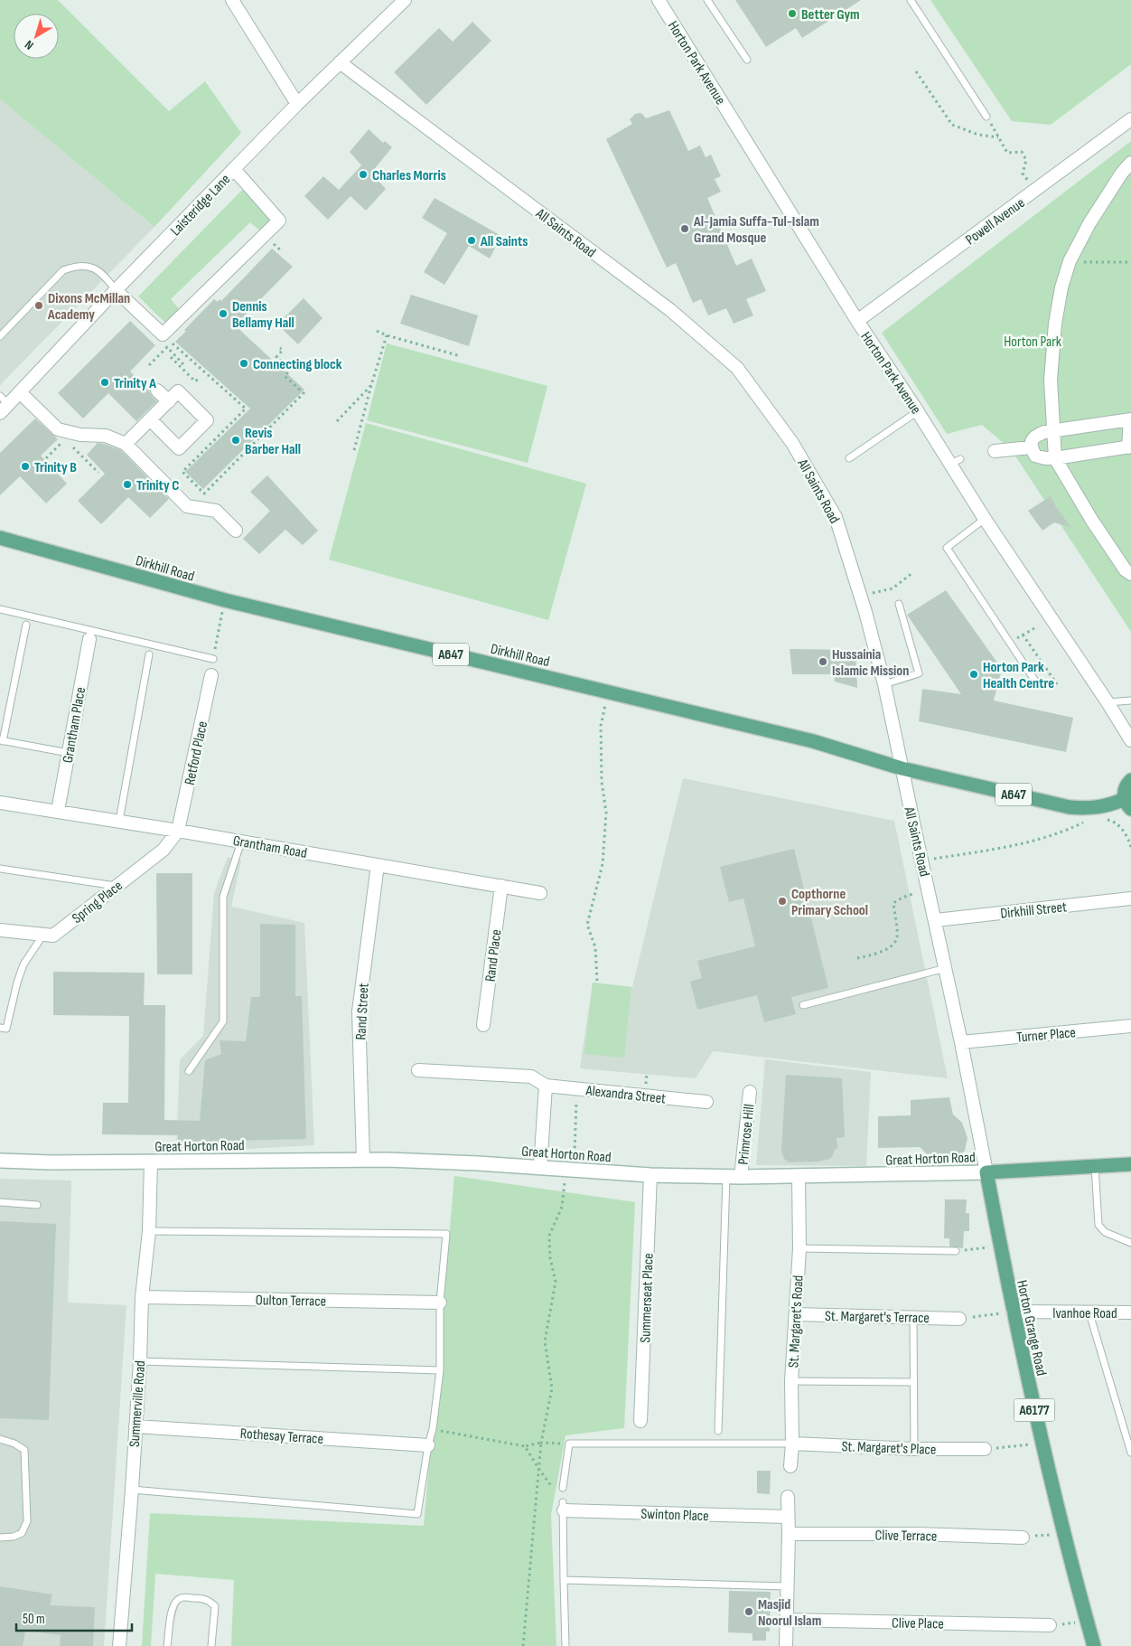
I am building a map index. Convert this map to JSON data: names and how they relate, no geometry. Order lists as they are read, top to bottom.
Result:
{
  "streets": {
    "main road": [
      "Dirkhill Road",
      "A647",
      "Great Horton Road",
      "Horton Grange Road",
      "A6177"
    ],
    "street": [
      "Horton Park Avenue",
      "Laisteridge Lane",
      "Powell Avenue",
      "All Saints Road",
      "Grantham Place",
      "Retford Place",
      "Grantham Road",
      "Spring Place",
      "Dirkhill Street",
      "Rand Place",
      "Rand Street",
      "Turner Place",
      "Alexandra Street",
      "Primrose Hill",
      "Summerseat Place",
      "Oulton Terrace",
      "Ivanhoe Road",
      "St. Margaret's Terrace",
      "St. Margaret's Road",
      "Summerville Road",
      "Rothesay Terrace",
      "St. Margaret's Place",
      "Swinton Place",
      "Clive Terrace",
      "Clive Place"
    ]
  },
  "crossings": [
    ["Horton Park Avenue", "Powell Avenue"],
    ["Laisteridge Lane", "All Saints Road"],
    ["All Saints Road", "Dirkhill Road"],
    ["All Saints Road", "A647"],
    ["All Saints Road", "Dirkhill Street"],
    ["All Saints Road", "Turner Place"],
    ["All Saints Road", "Great Horton Road"],
    ["All Saints Road", "Horton Grange Road"],
    ["Dirkhill Road", "A647"],
    ["Grantham Place", "Grantham Road"],
    ["Retford Place", "Grantham Road"],
    ["Retford Place", "Spring Place"],
    ["Grantham Road", "Spring Place"],
    ["Grantham Road", "Rand Place"],
    ["Grantham Road", "Rand Street"],
    ["Rand Street", "Great Horton Road"],
    ["Primrose Hill", "Great Horton Road"],
    ["Great Horton Road", "Summerseat Place"],
    ["Great Horton Road", "St. Margaret's Road"],
    ["Great Horton Road", "Horton Grange Road"],
    ["Great Horton Road", "Summerville Road"],
    ["Oulton Terrace", "Summerville Road"],
    ["Ivanhoe Road", "Horton Grange Road"],
    ["St. Margaret's Terrace", "St. Margaret's Road"],
    ["St. Margaret's Road", "St. Margaret's Place"],
    ["Summerville Road", "Rothesay Terrace"]
  ],
  "parks": ["Horton Park"],
  "places": [
    "Better Gym",
    "Charles Morris",
    "Al-Jamia Suffa-Tul-Islam Grand Mosque",
    "All Saints",
    "Dixons McMillan Academy",
    "Dennis Bellamy Hall",
    "Connecting block",
    "Trinity A",
    "Revis Barber Hall",
    "Trinity B",
    "Trinity C",
    "Hussainia Islamic Mission",
    "Horton Park Health Centre",
    "Copthorne Primary School",
    "Masjid Noorul Islam"
  ],
  "scale_bar": "50 m",
  "north": "bottom left"
}
